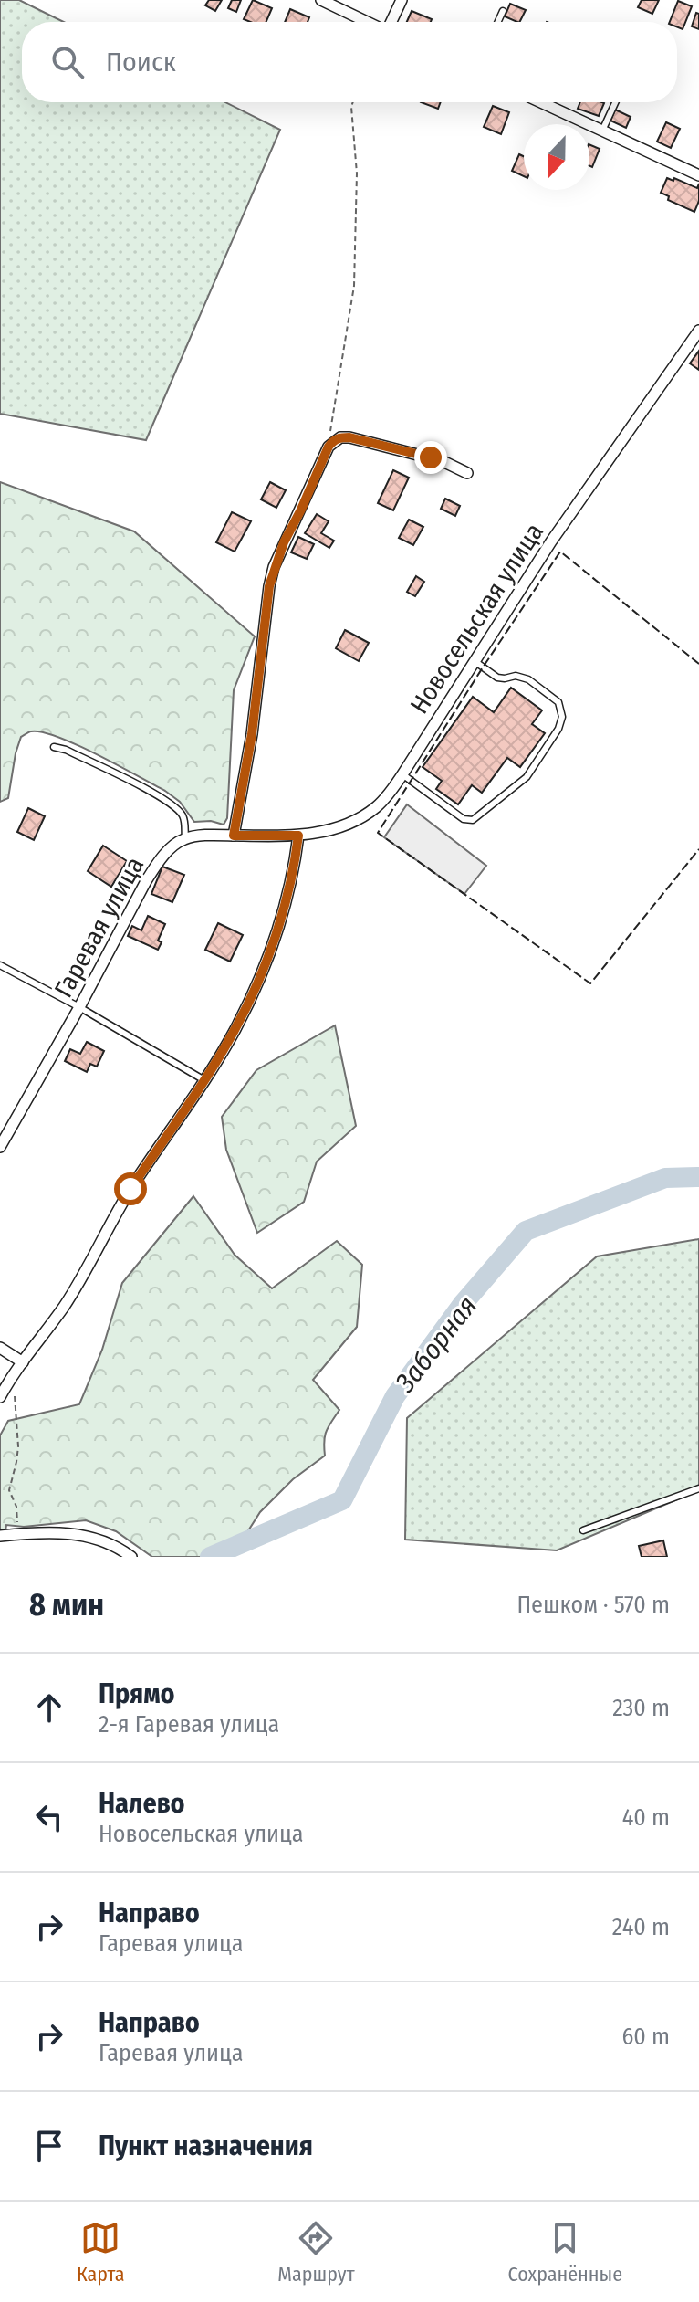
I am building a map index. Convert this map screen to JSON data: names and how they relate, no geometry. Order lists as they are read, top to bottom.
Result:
{
  "streets": {
    "street": ["Новосельская улица", "Гаревая улица"]
  },
  "water": ["Заборная"],
  "north": "bottom",
  "page": {
    "search": "Поиск",
    "heading": ["8 мин", "Пешком · 570 m"],
    "list": [
      ["Прямо", "2-я Гаревая улица", "230 m"],
      ["Налево", "Новосельская улица", "40 m"],
      ["Направо", "Гаревая улица", "240 m"],
      ["Направо", "Гаревая улица", "60 m"],
      "Пункт назначения"
    ],
    "nav": ["Карта", "Маршрут", "Сохранённые"]
  }
}
